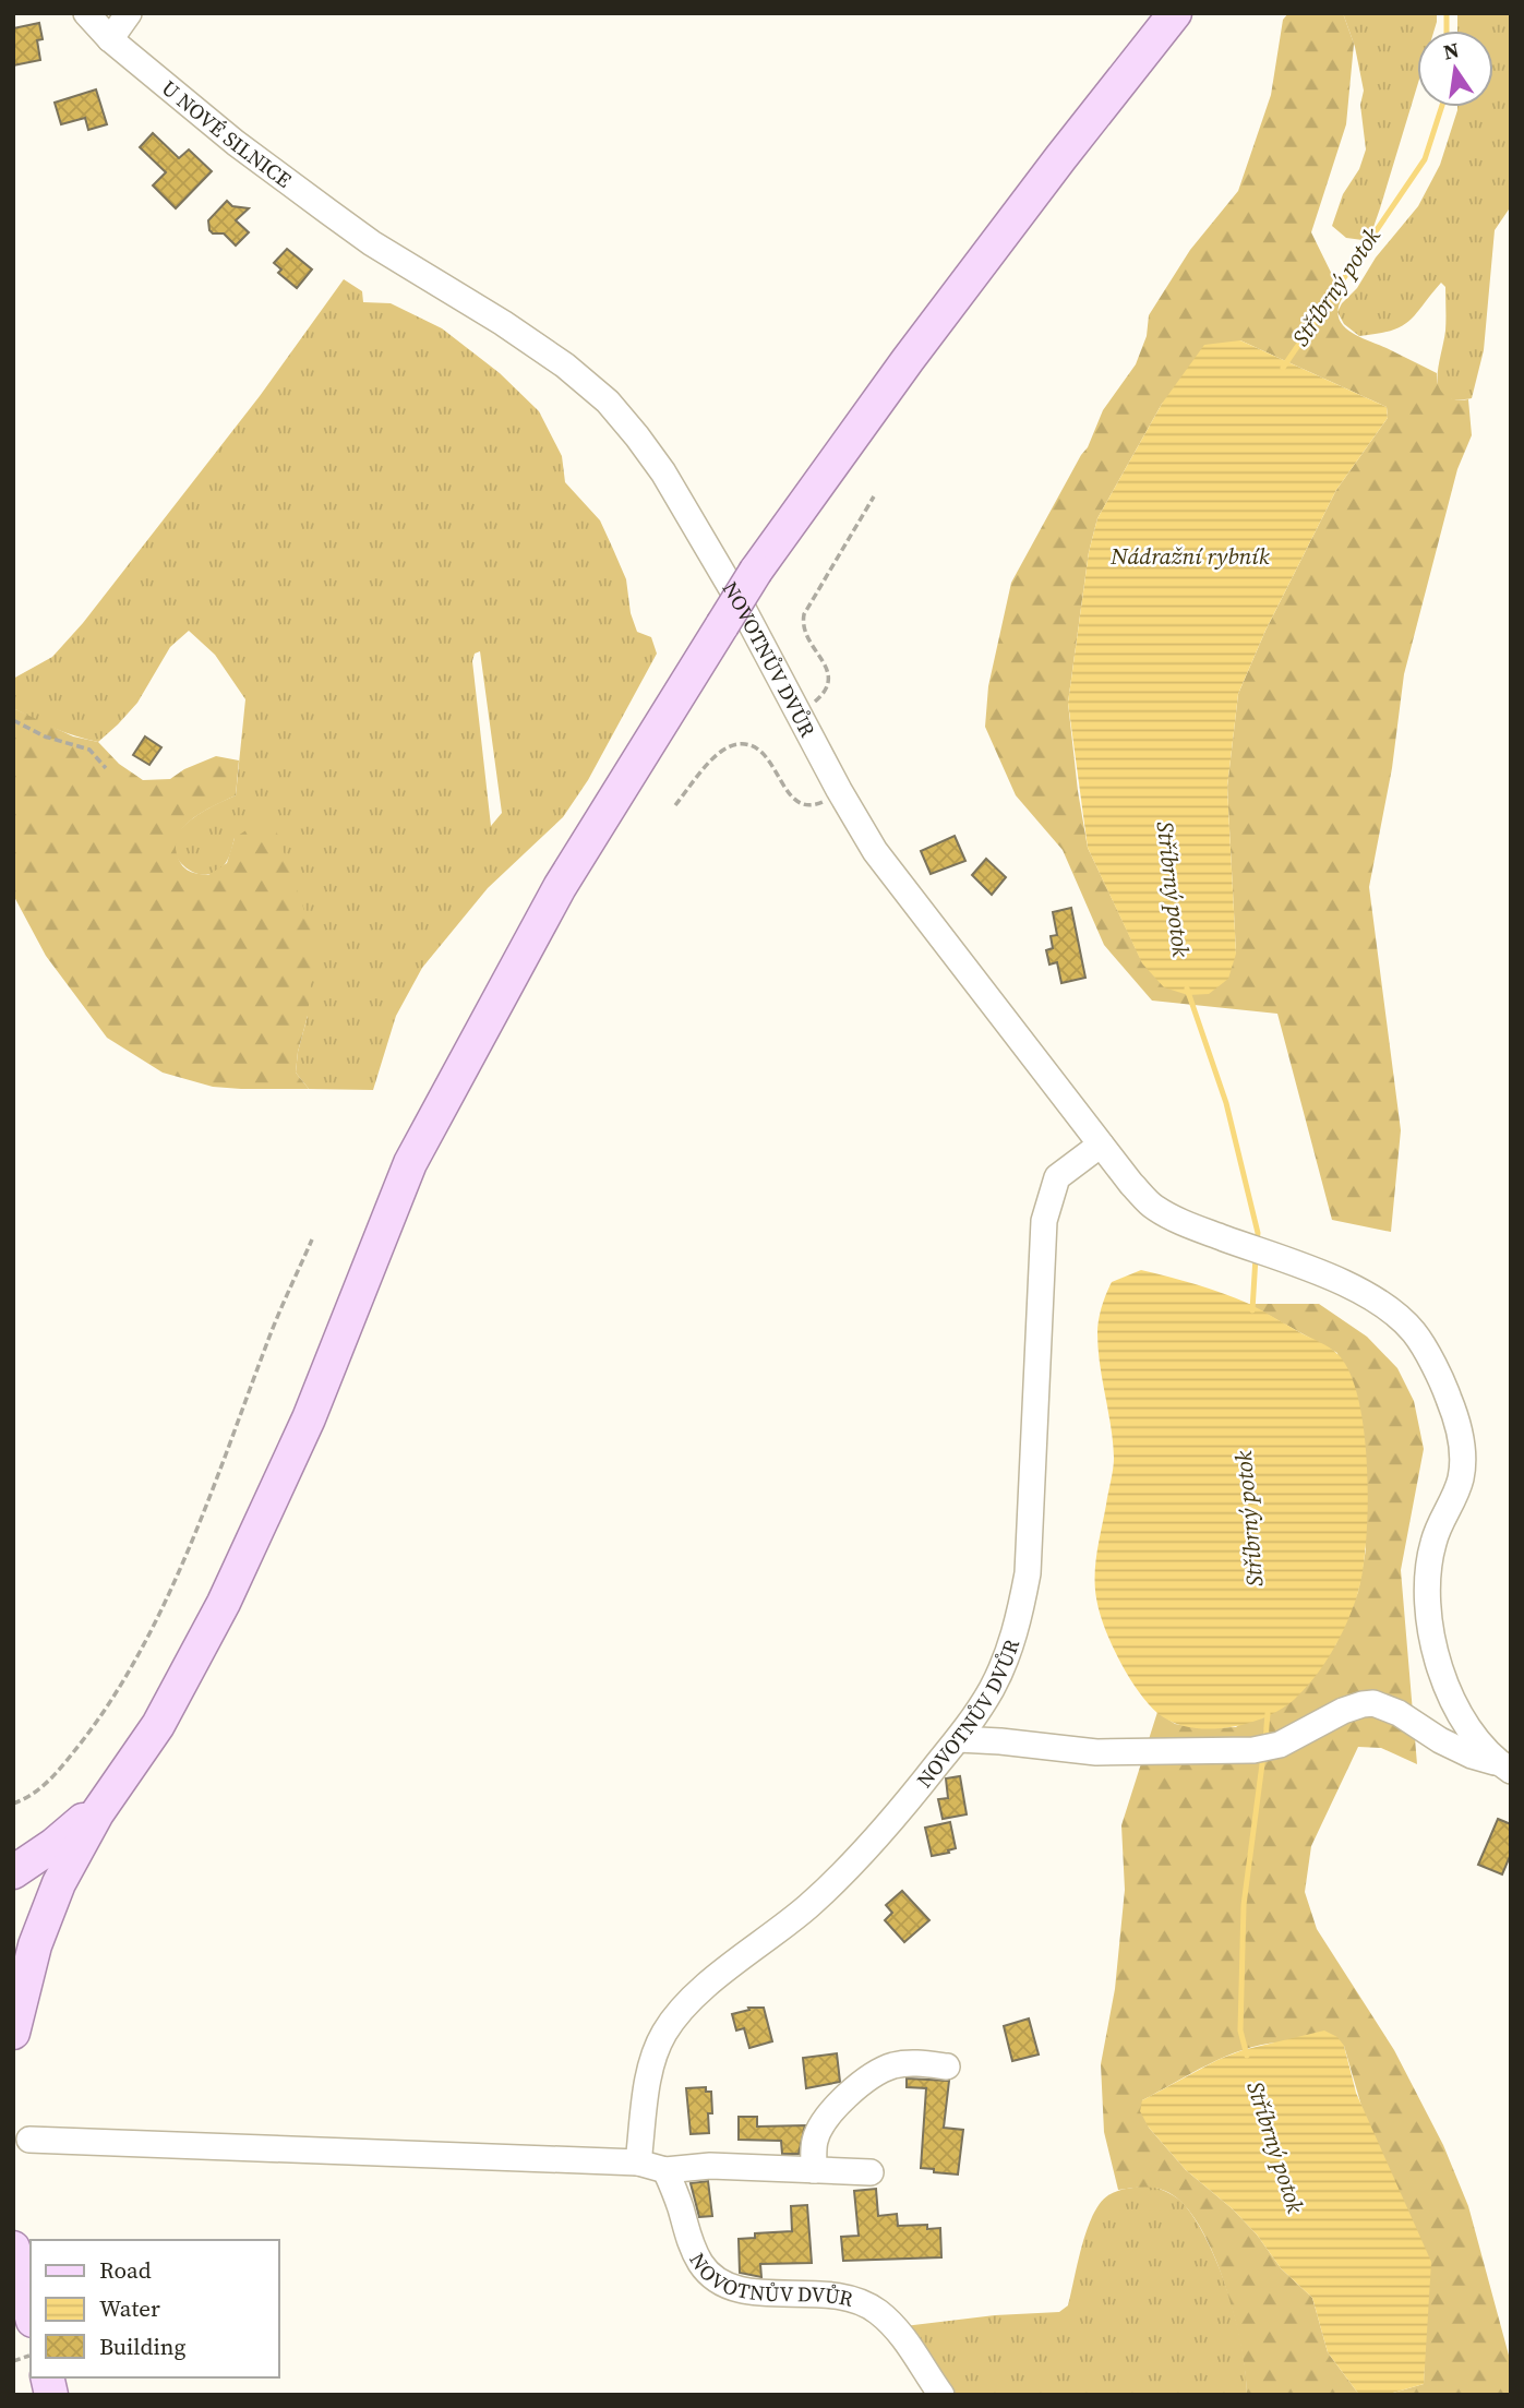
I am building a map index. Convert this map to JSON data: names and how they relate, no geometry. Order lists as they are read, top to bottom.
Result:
{
  "streets": {
    "street": ["U NOVÉ SILNICE", "NOVOTNŮV DVŮR"]
  },
  "crossings": [
    ["U NOVÉ SILNICE", "NOVOTNŮV DVŮR"]
  ],
  "water": ["Stříbrný potok", "Nádražní rybník"],
  "legend": ["Road", "Water", "Building"],
  "north": "top"
}
